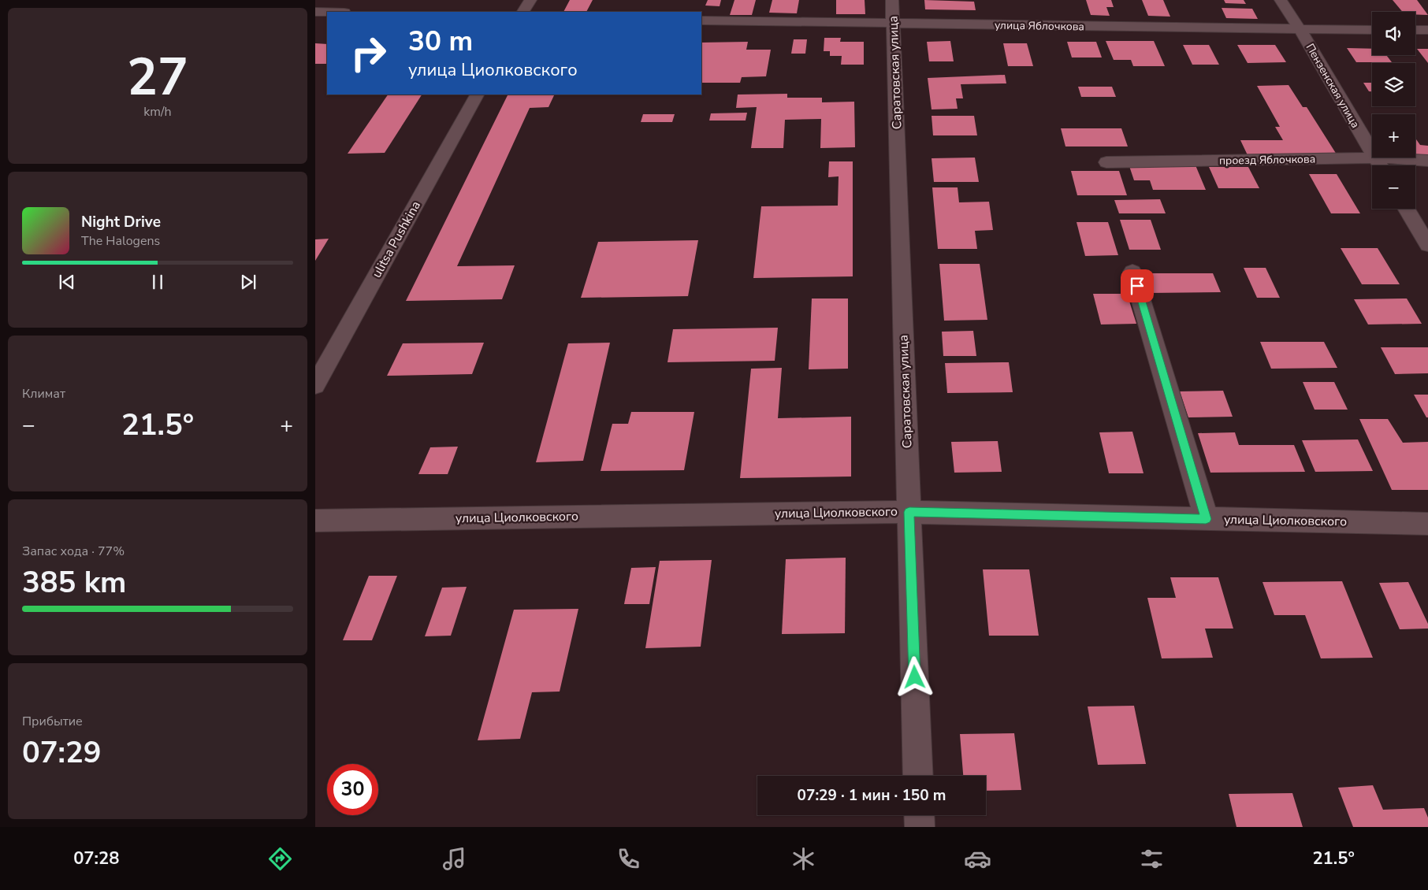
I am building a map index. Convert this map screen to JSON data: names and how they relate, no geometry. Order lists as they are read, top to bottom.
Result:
{
  "streets": {
    "street": [
      "улица Яблочкова",
      "Саратовская улица",
      "Пензенская улица",
      "проезд Яблочкова",
      "ulitsa Pushkina",
      "улица Циолковского"
    ]
  },
  "crossings": [
    ["улица Яблочкова", "Саратовская улица"],
    ["улица Яблочкова", "Пензенская улица"],
    ["Саратовская улица", "улица Циолковского"],
    ["Пензенская улица", "проезд Яблочкова"]
  ],
  "page": {
    "tile": [
      ["27", "km/h"],
      "Климат",
      ["Запас хода · 77%", "385 km"],
      ["Прибытие", "07:29"]
    ],
    "map_buttons": ["+", "−"],
    "turn": ["30 m", "улица Циолковского"],
    "song": ["Night Drive", "The Halogens"],
    "heat": ["−", "21.5°", "+"],
    "limit": "30",
    "trip": "07:29 · 1 мин · 150 m",
    "tabs": ["07:28", "21.5°"]
  }
}
